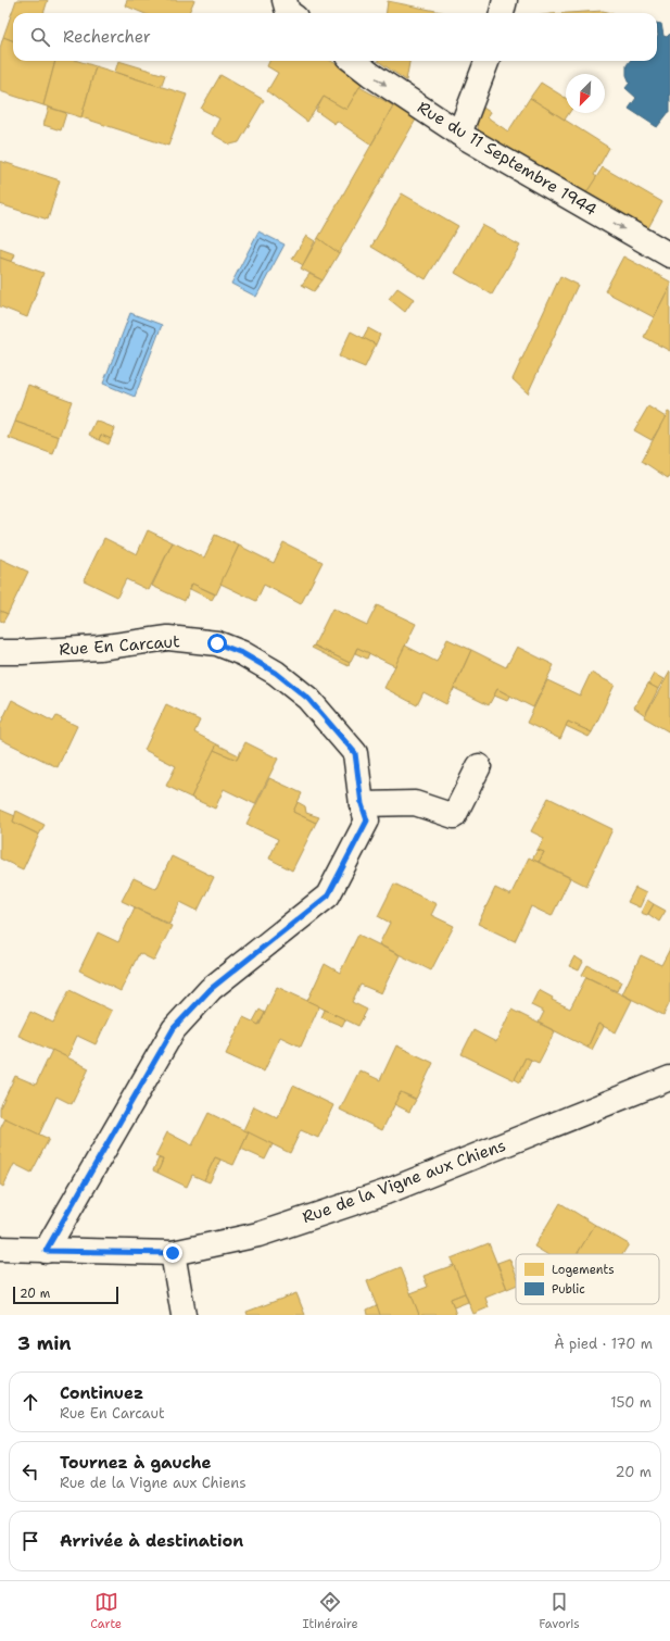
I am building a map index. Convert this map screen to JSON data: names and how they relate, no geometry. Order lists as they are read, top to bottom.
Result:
{
  "streets": {
    "street": ["Rue du 11 Septembre 1944", "Rue En Carcaut", "Rue de la Vigne aux Chiens"]
  },
  "crossings": [
    ["Rue En Carcaut", "Rue de la Vigne aux Chiens"]
  ],
  "one_way": ["Rue du 11 Septembre 1944"],
  "legend": ["Logements", "Public"],
  "scale_bar": "20 m",
  "north": "bottom left",
  "page": {
    "search": "Rechercher",
    "scale": "20 m",
    "heading": ["3 min", "À pied · 170 m"],
    "list": [
      ["Continuez", "Rue En Carcaut", "150 m"],
      ["Tournez à gauche", "Rue de la Vigne aux Chiens", "20 m"],
      "Arrivée à destination"
    ],
    "nav": ["Carte", "Itinéraire", "Favoris"]
  }
}
